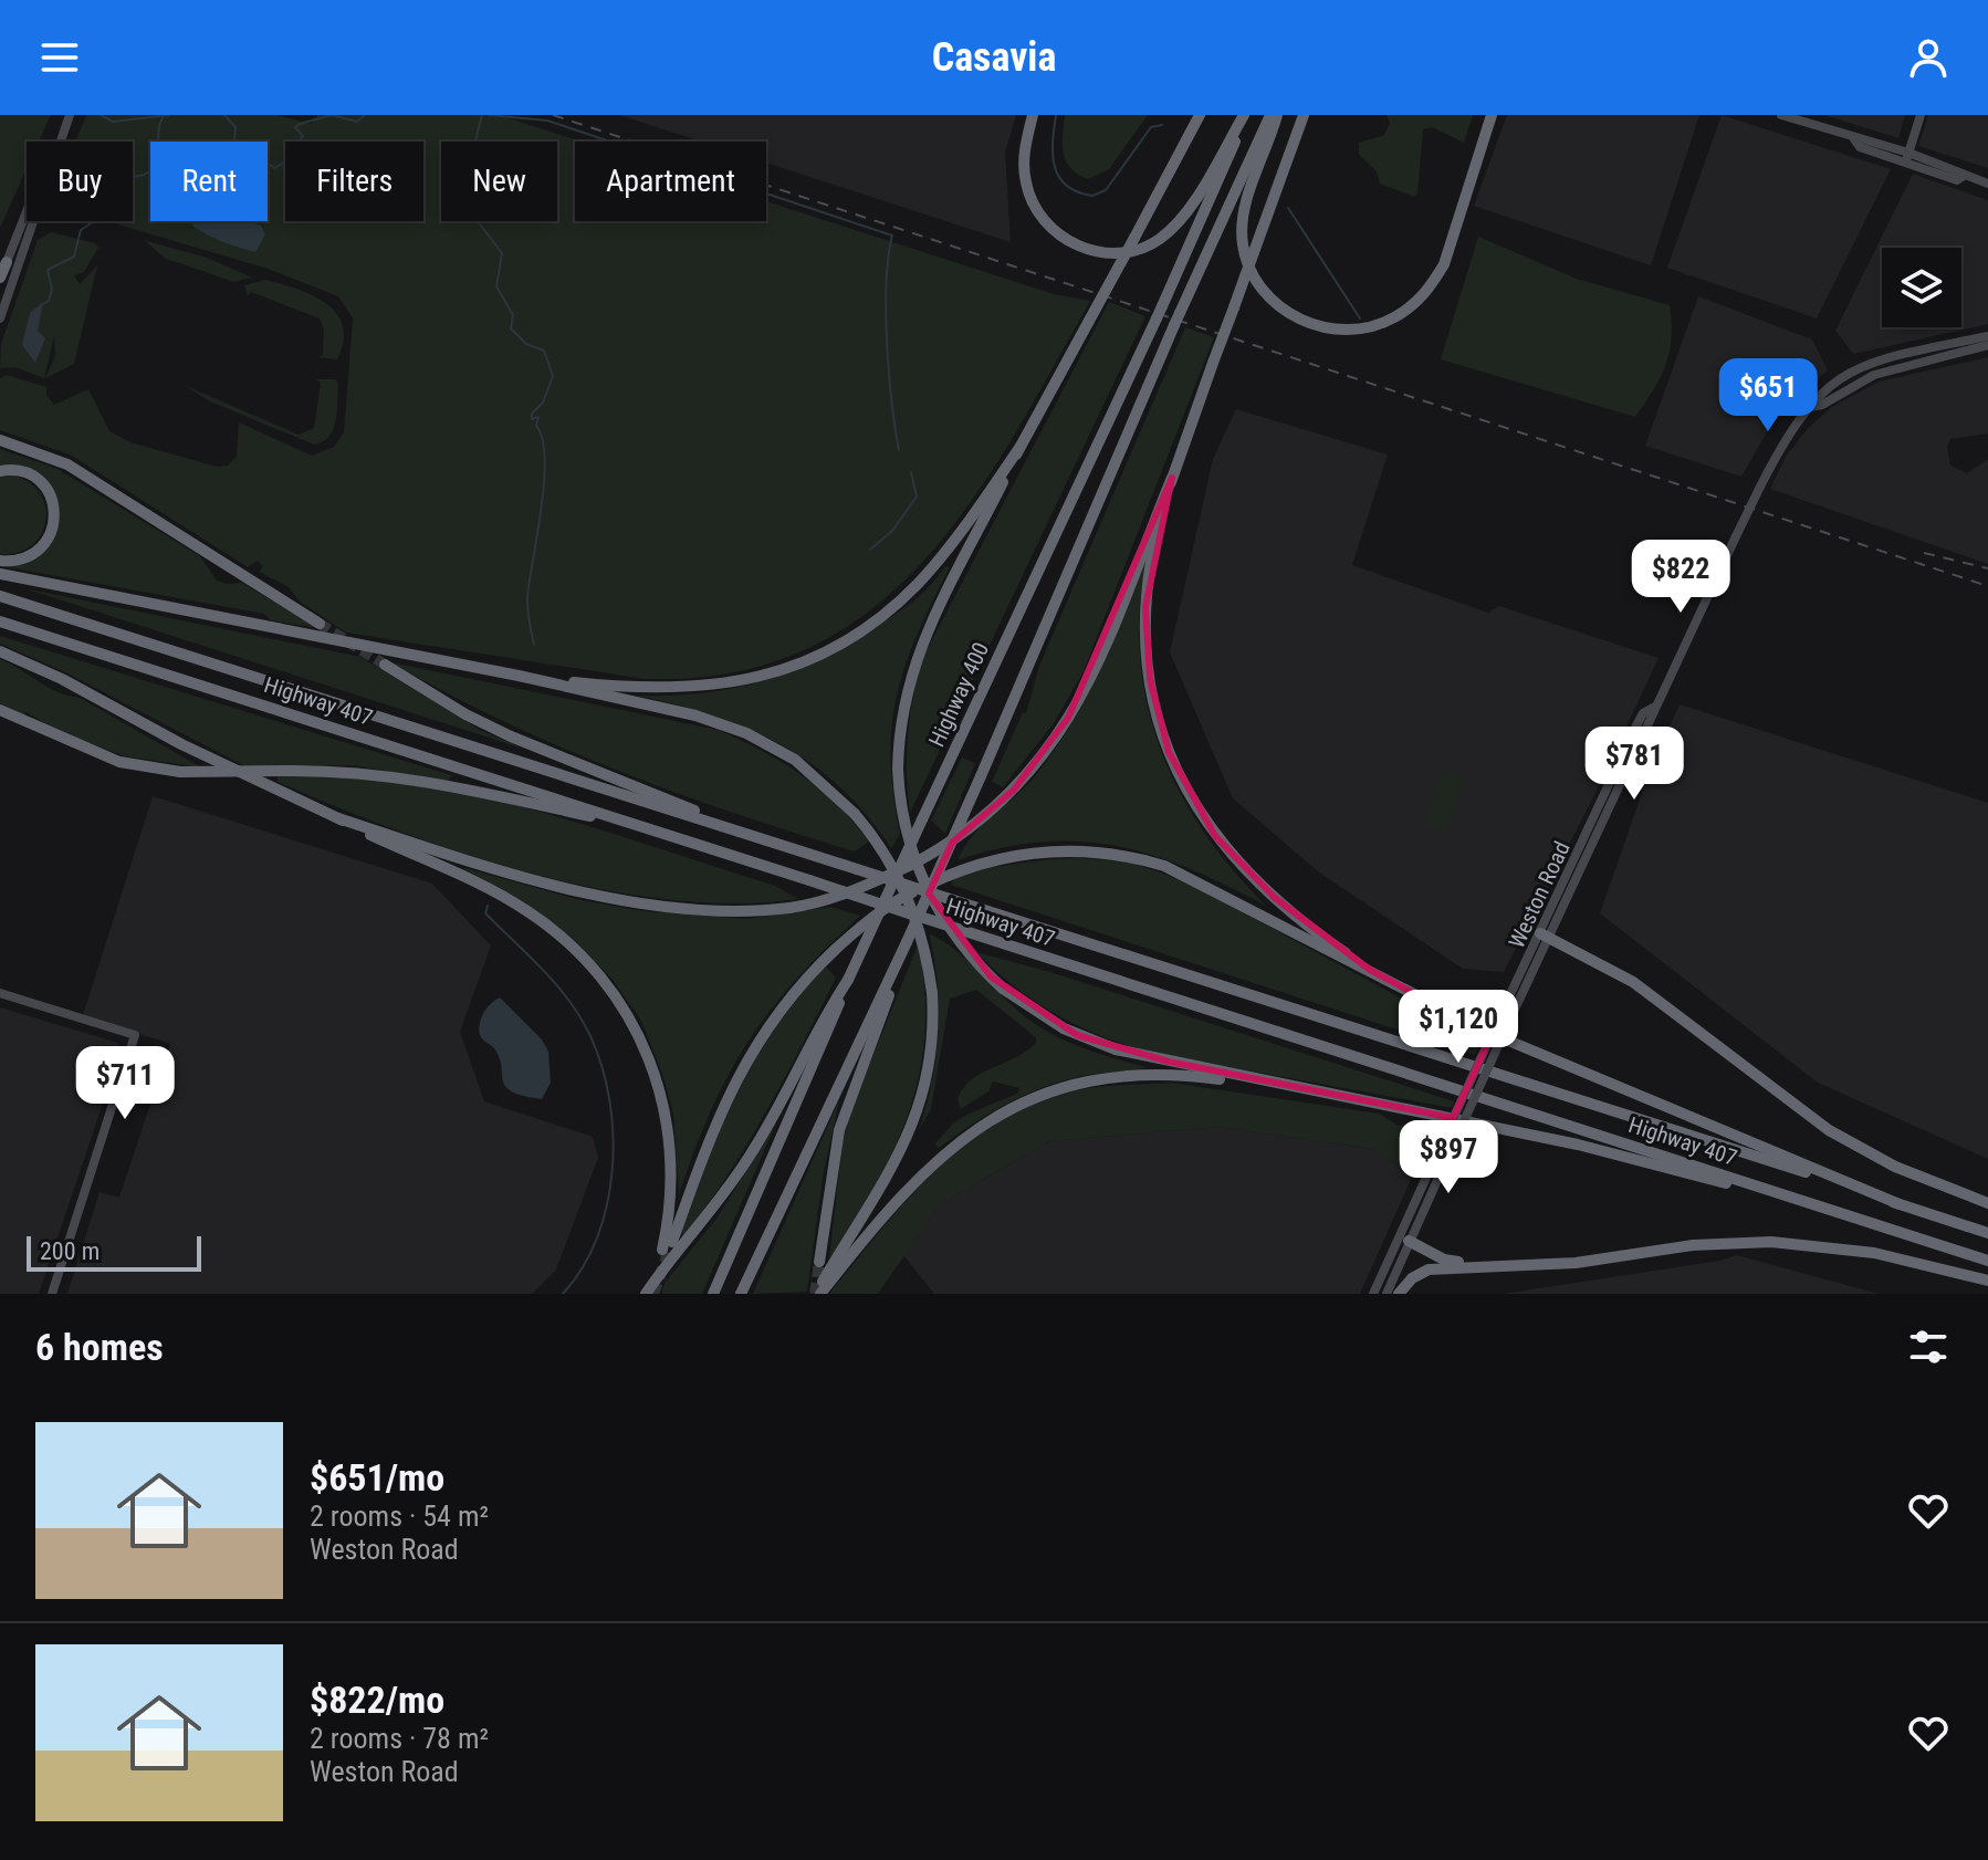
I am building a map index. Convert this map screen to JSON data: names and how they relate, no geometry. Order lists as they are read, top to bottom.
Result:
{
  "streets": {
    "highway": ["Highway 400", "Highway 407"],
    "main road": ["Weston Road"]
  },
  "scale_bar": "200 m",
  "page": {
    "header": "Casavia",
    "chip": [
      "Buy",
      "Rent",
      "Filters",
      "New",
      "Apartment"
    ],
    "price": [
      "$651",
      "$822",
      "$781",
      "$1,120",
      "$711",
      "$897"
    ],
    "scale": "200 m",
    "heading": "6 homes",
    "list": [
      {
        "name": "$651/mo",
        "note": "2 rooms · 54 m² · Weston Road"
      },
      {
        "name": "$822/mo",
        "note": "2 rooms · 78 m² · Weston Road"
      }
    ]
  }
}
